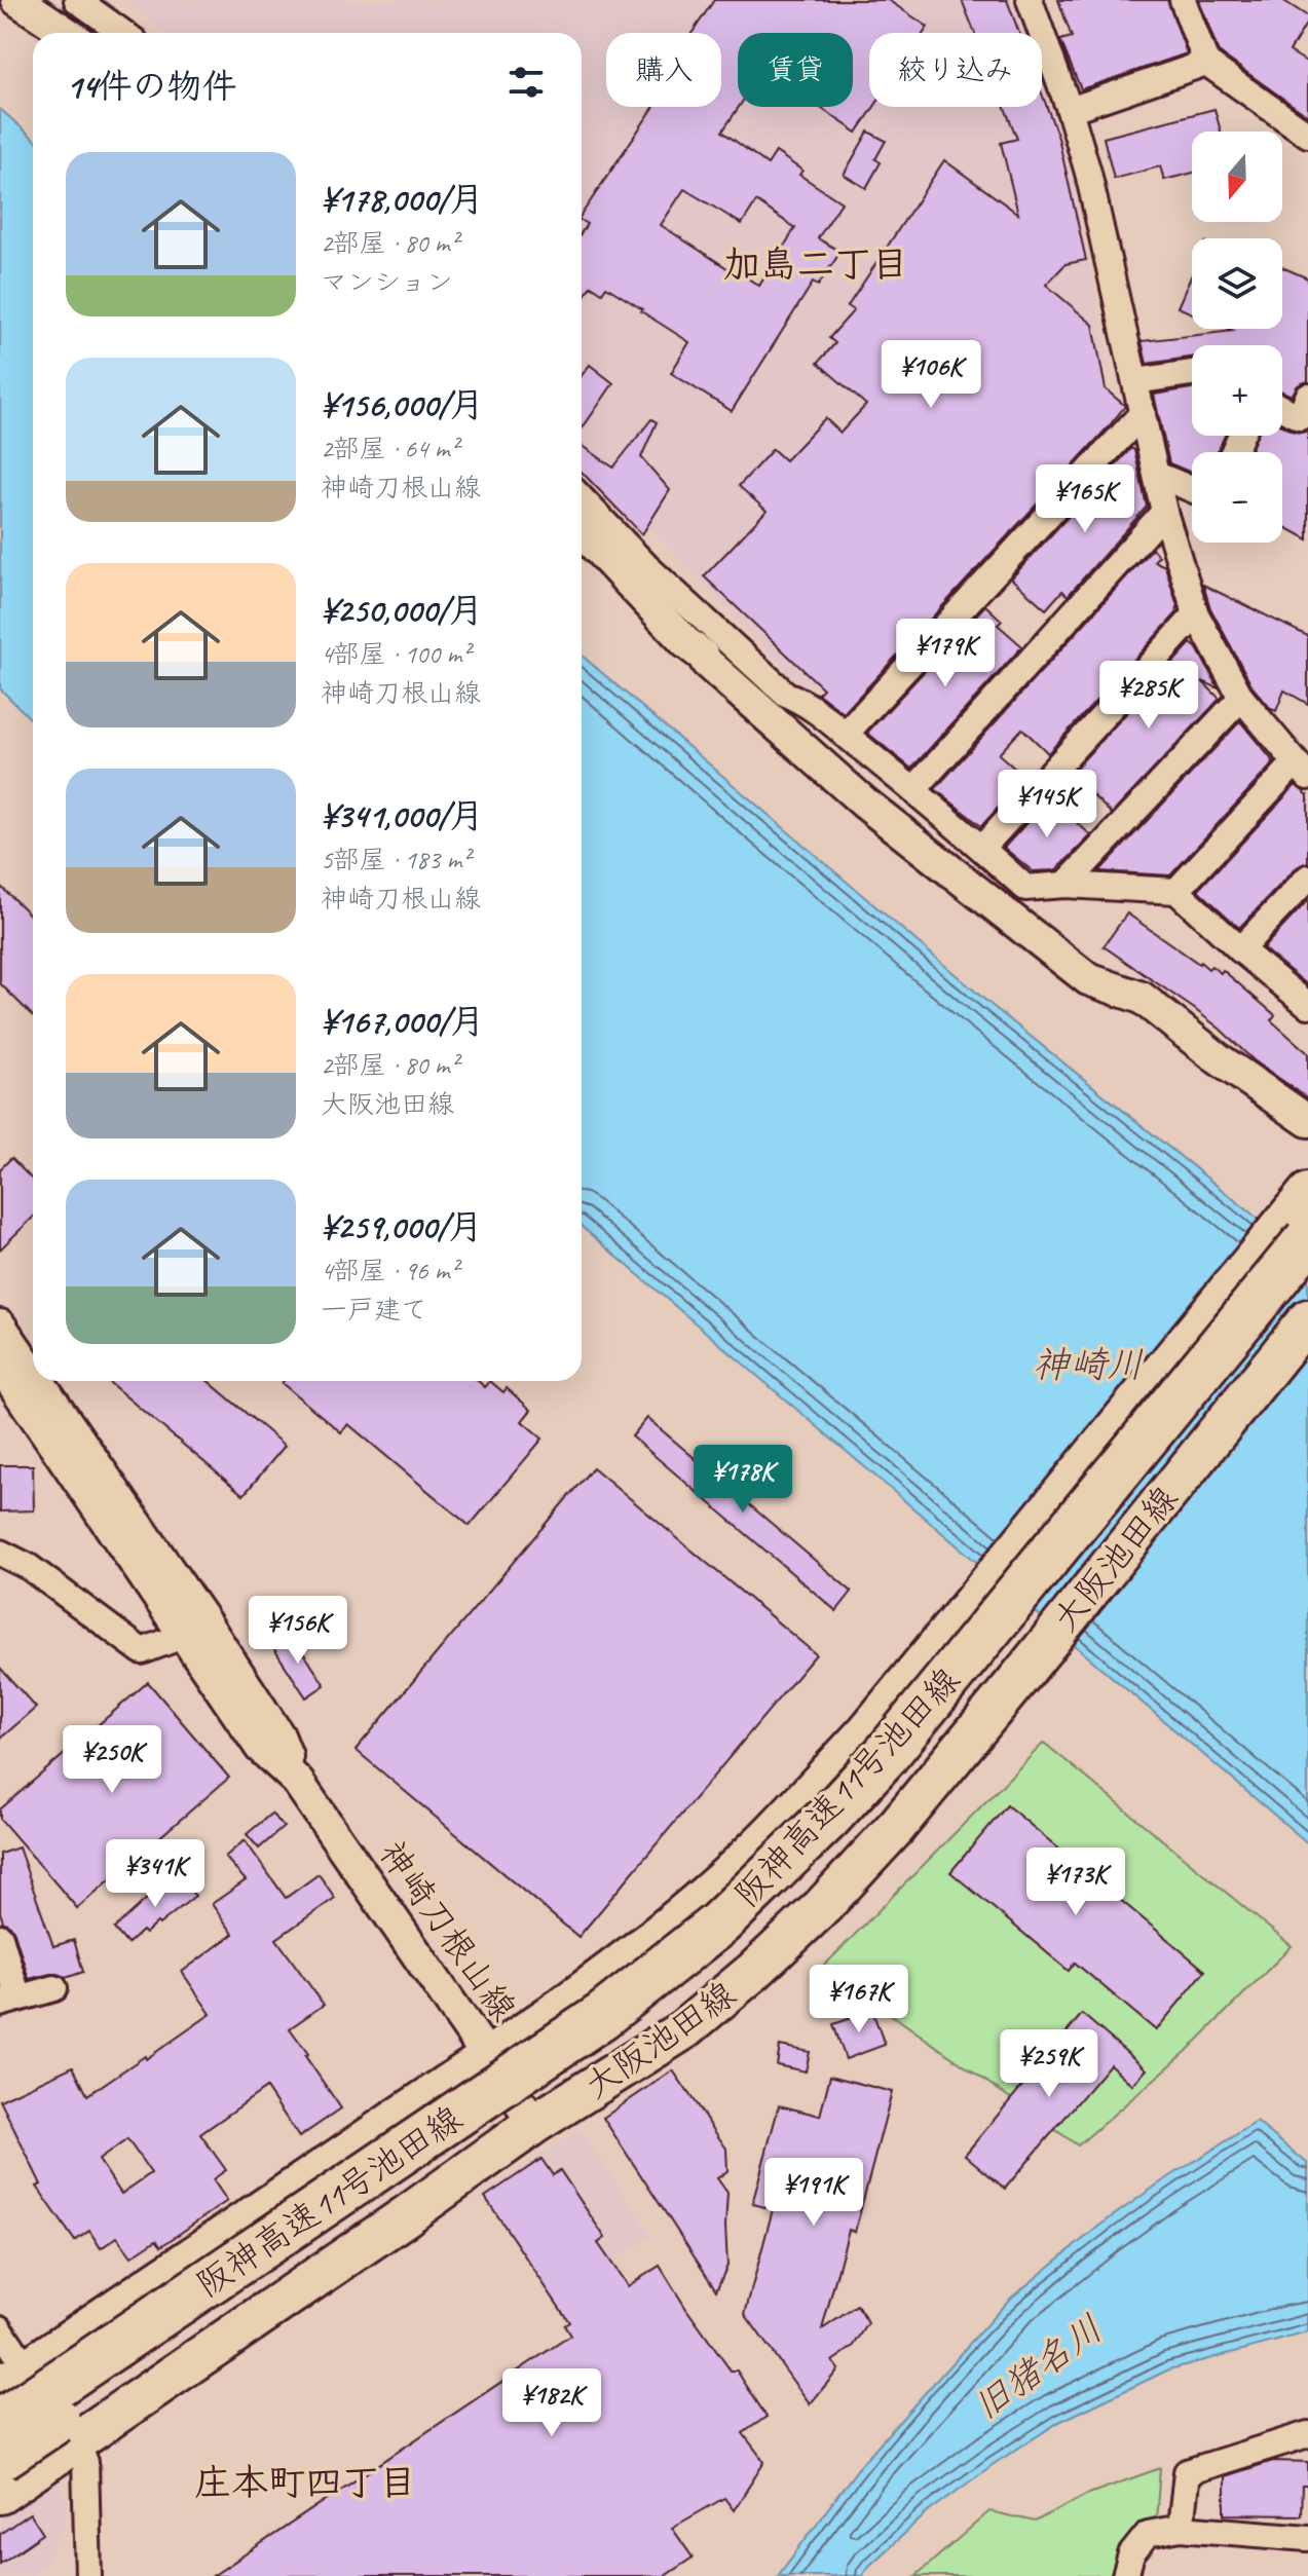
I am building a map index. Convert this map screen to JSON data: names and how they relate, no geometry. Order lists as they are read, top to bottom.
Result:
{
  "streets": {
    "highway": ["阪神高速11号池田線"],
    "main road": ["大阪池田線"],
    "street": ["神崎刀根山線"]
  },
  "crossings": [
    ["大阪池田線", "神崎刀根山線"]
  ],
  "districts": ["加島二丁目", "庄本町四丁目"],
  "water": ["神崎川", "旧猪名川"],
  "north": "bottom",
  "page": {
    "chip": ["購入", "賃貸", "絞り込み"],
    "heading": "14件の物件",
    "map_buttons": ["+", "−"],
    "list": [
      {
        "name": "¥178,000/月",
        "note": "2部屋 · 80 m² · マンション"
      },
      {
        "name": "¥156,000/月",
        "note": "2部屋 · 64 m² · 神崎刀根山線"
      },
      {
        "name": "¥250,000/月",
        "note": "4部屋 · 100 m² · 神崎刀根山線"
      },
      {
        "name": "¥341,000/月",
        "note": "5部屋 · 183 m² · 神崎刀根山線"
      },
      {
        "name": "¥167,000/月",
        "note": "2部屋 · 80 m² · 大阪池田線"
      },
      {
        "name": "¥259,000/月",
        "note": "4部屋 · 96 m² · 一戸建て"
      }
    ],
    "price": [
      "¥106K",
      "¥165K",
      "¥179K",
      "¥285K",
      "¥145K",
      "¥178K",
      "¥156K",
      "¥250K",
      "¥341K",
      "¥173K",
      "¥167K",
      "¥259K",
      "¥191K",
      "¥182K"
    ]
  }
}
